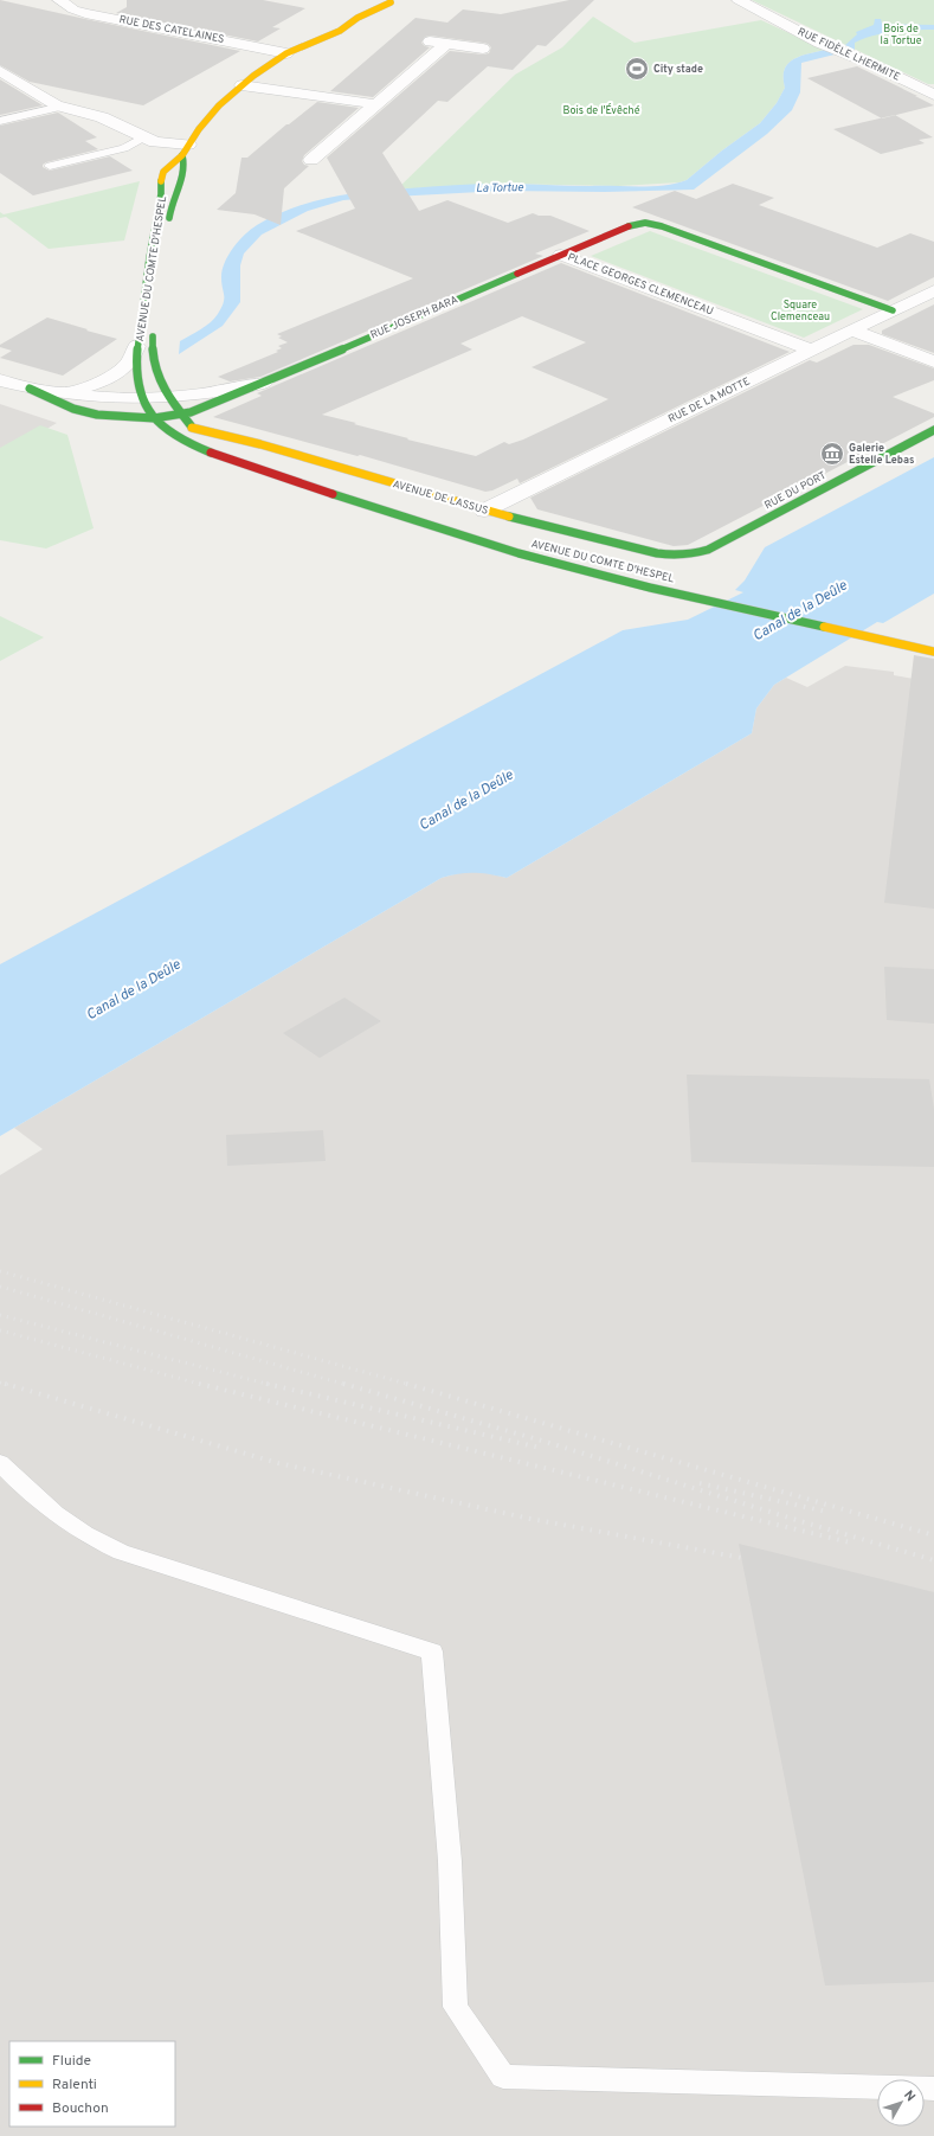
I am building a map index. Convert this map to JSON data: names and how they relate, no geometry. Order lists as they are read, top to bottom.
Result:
{
  "streets": {
    "street": [
      "RUE DES CATELAINES",
      "RUE FIDÈLE LHERMITE",
      "AVENUE DU COMTE D'HESPEL",
      "PLACE GEORGES CLEMENCEAU",
      "RUE JOSEPH BARA",
      "RUE DE LA MOTTE",
      "RUE DU PORT",
      "AVENUE DE LASSUS"
    ]
  },
  "crossings": [
    ["RUE DES CATELAINES", "AVENUE DU COMTE D'HESPEL"],
    ["AVENUE DU COMTE D'HESPEL", "RUE JOSEPH BARA"],
    ["AVENUE DU COMTE D'HESPEL", "AVENUE DE LASSUS"],
    ["PLACE GEORGES CLEMENCEAU", "RUE JOSEPH BARA"],
    ["PLACE GEORGES CLEMENCEAU", "RUE DE LA MOTTE"],
    ["RUE DE LA MOTTE", "AVENUE DE LASSUS"],
    ["RUE DU PORT", "AVENUE DE LASSUS"]
  ],
  "water": ["La Tortue", "Canal de la Deûle"],
  "parks": ["Bois de la Tortue", "Bois de l'Évêché", "Square Clemenceau"],
  "places": {
    "sports": ["City stade"],
    "museum": ["Galerie Estelle Lebas"]
  },
  "legend": ["Fluide", "Ralenti", "Bouchon"],
  "north": "top right"
}
